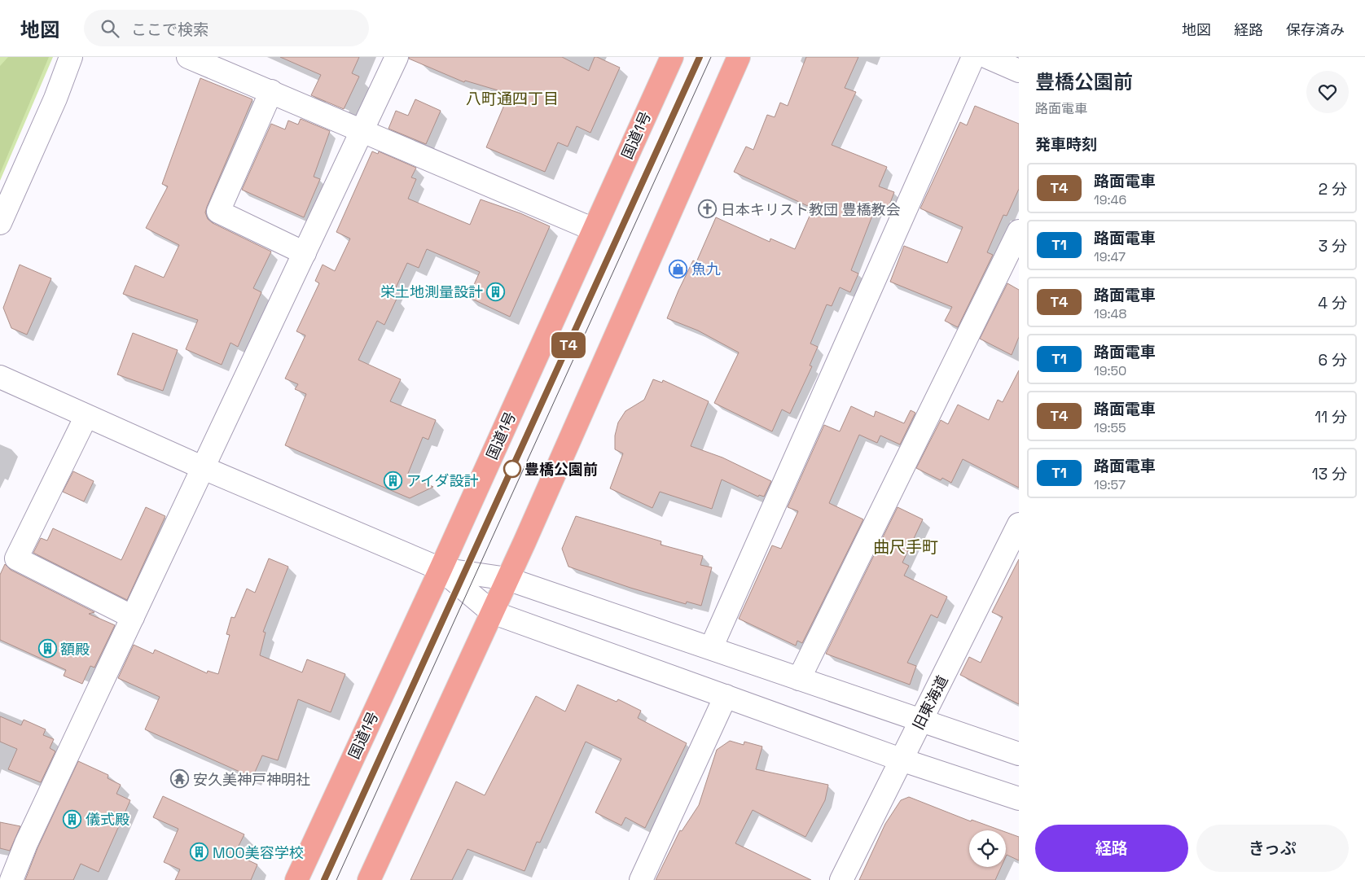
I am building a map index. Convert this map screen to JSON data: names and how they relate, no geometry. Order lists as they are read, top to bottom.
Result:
{
  "streets": {
    "highway": ["国道1号"],
    "street": ["旧東海道"]
  },
  "districts": ["八町通四丁目", "曲尺手町"],
  "places": {
    "church": ["日本キリスト教団 豊橋教会"],
    "shop": ["魚九"],
    "building": [
      "栄土地測量設計",
      "アイダ設計",
      "額殿",
      "儀式殿",
      "MOO美容学校"
    ],
    "other": ["豊橋公園前"],
    "temple": ["安久美神戸神明社"]
  },
  "lines": ["tram line T4"],
  "page": {
    "header": "地図",
    "search": "ここで検索",
    "nav": ["地図", "経路", "保存済み"],
    "on_map": "T4",
    "heading": [
      ["豊橋公園前", "路面電車"],
      "発車時刻"
    ],
    "list": [
      {
        "mark": "T4",
        "name": "路面電車",
        "note": "19:46",
        "value": "2 分"
      },
      {
        "mark": "T1",
        "name": "路面電車",
        "note": "19:47",
        "value": "3 分"
      },
      {
        "mark": "T4",
        "name": "路面電車",
        "note": "19:48",
        "value": "4 分"
      },
      {
        "mark": "T1",
        "name": "路面電車",
        "note": "19:50",
        "value": "6 分"
      },
      {
        "mark": "T4",
        "name": "路面電車",
        "note": "19:55",
        "value": "11 分"
      },
      {
        "mark": "T1",
        "name": "路面電車",
        "note": "19:57",
        "value": "13 分"
      }
    ],
    "buttons": ["経路", "きっぷ"]
  }
}
